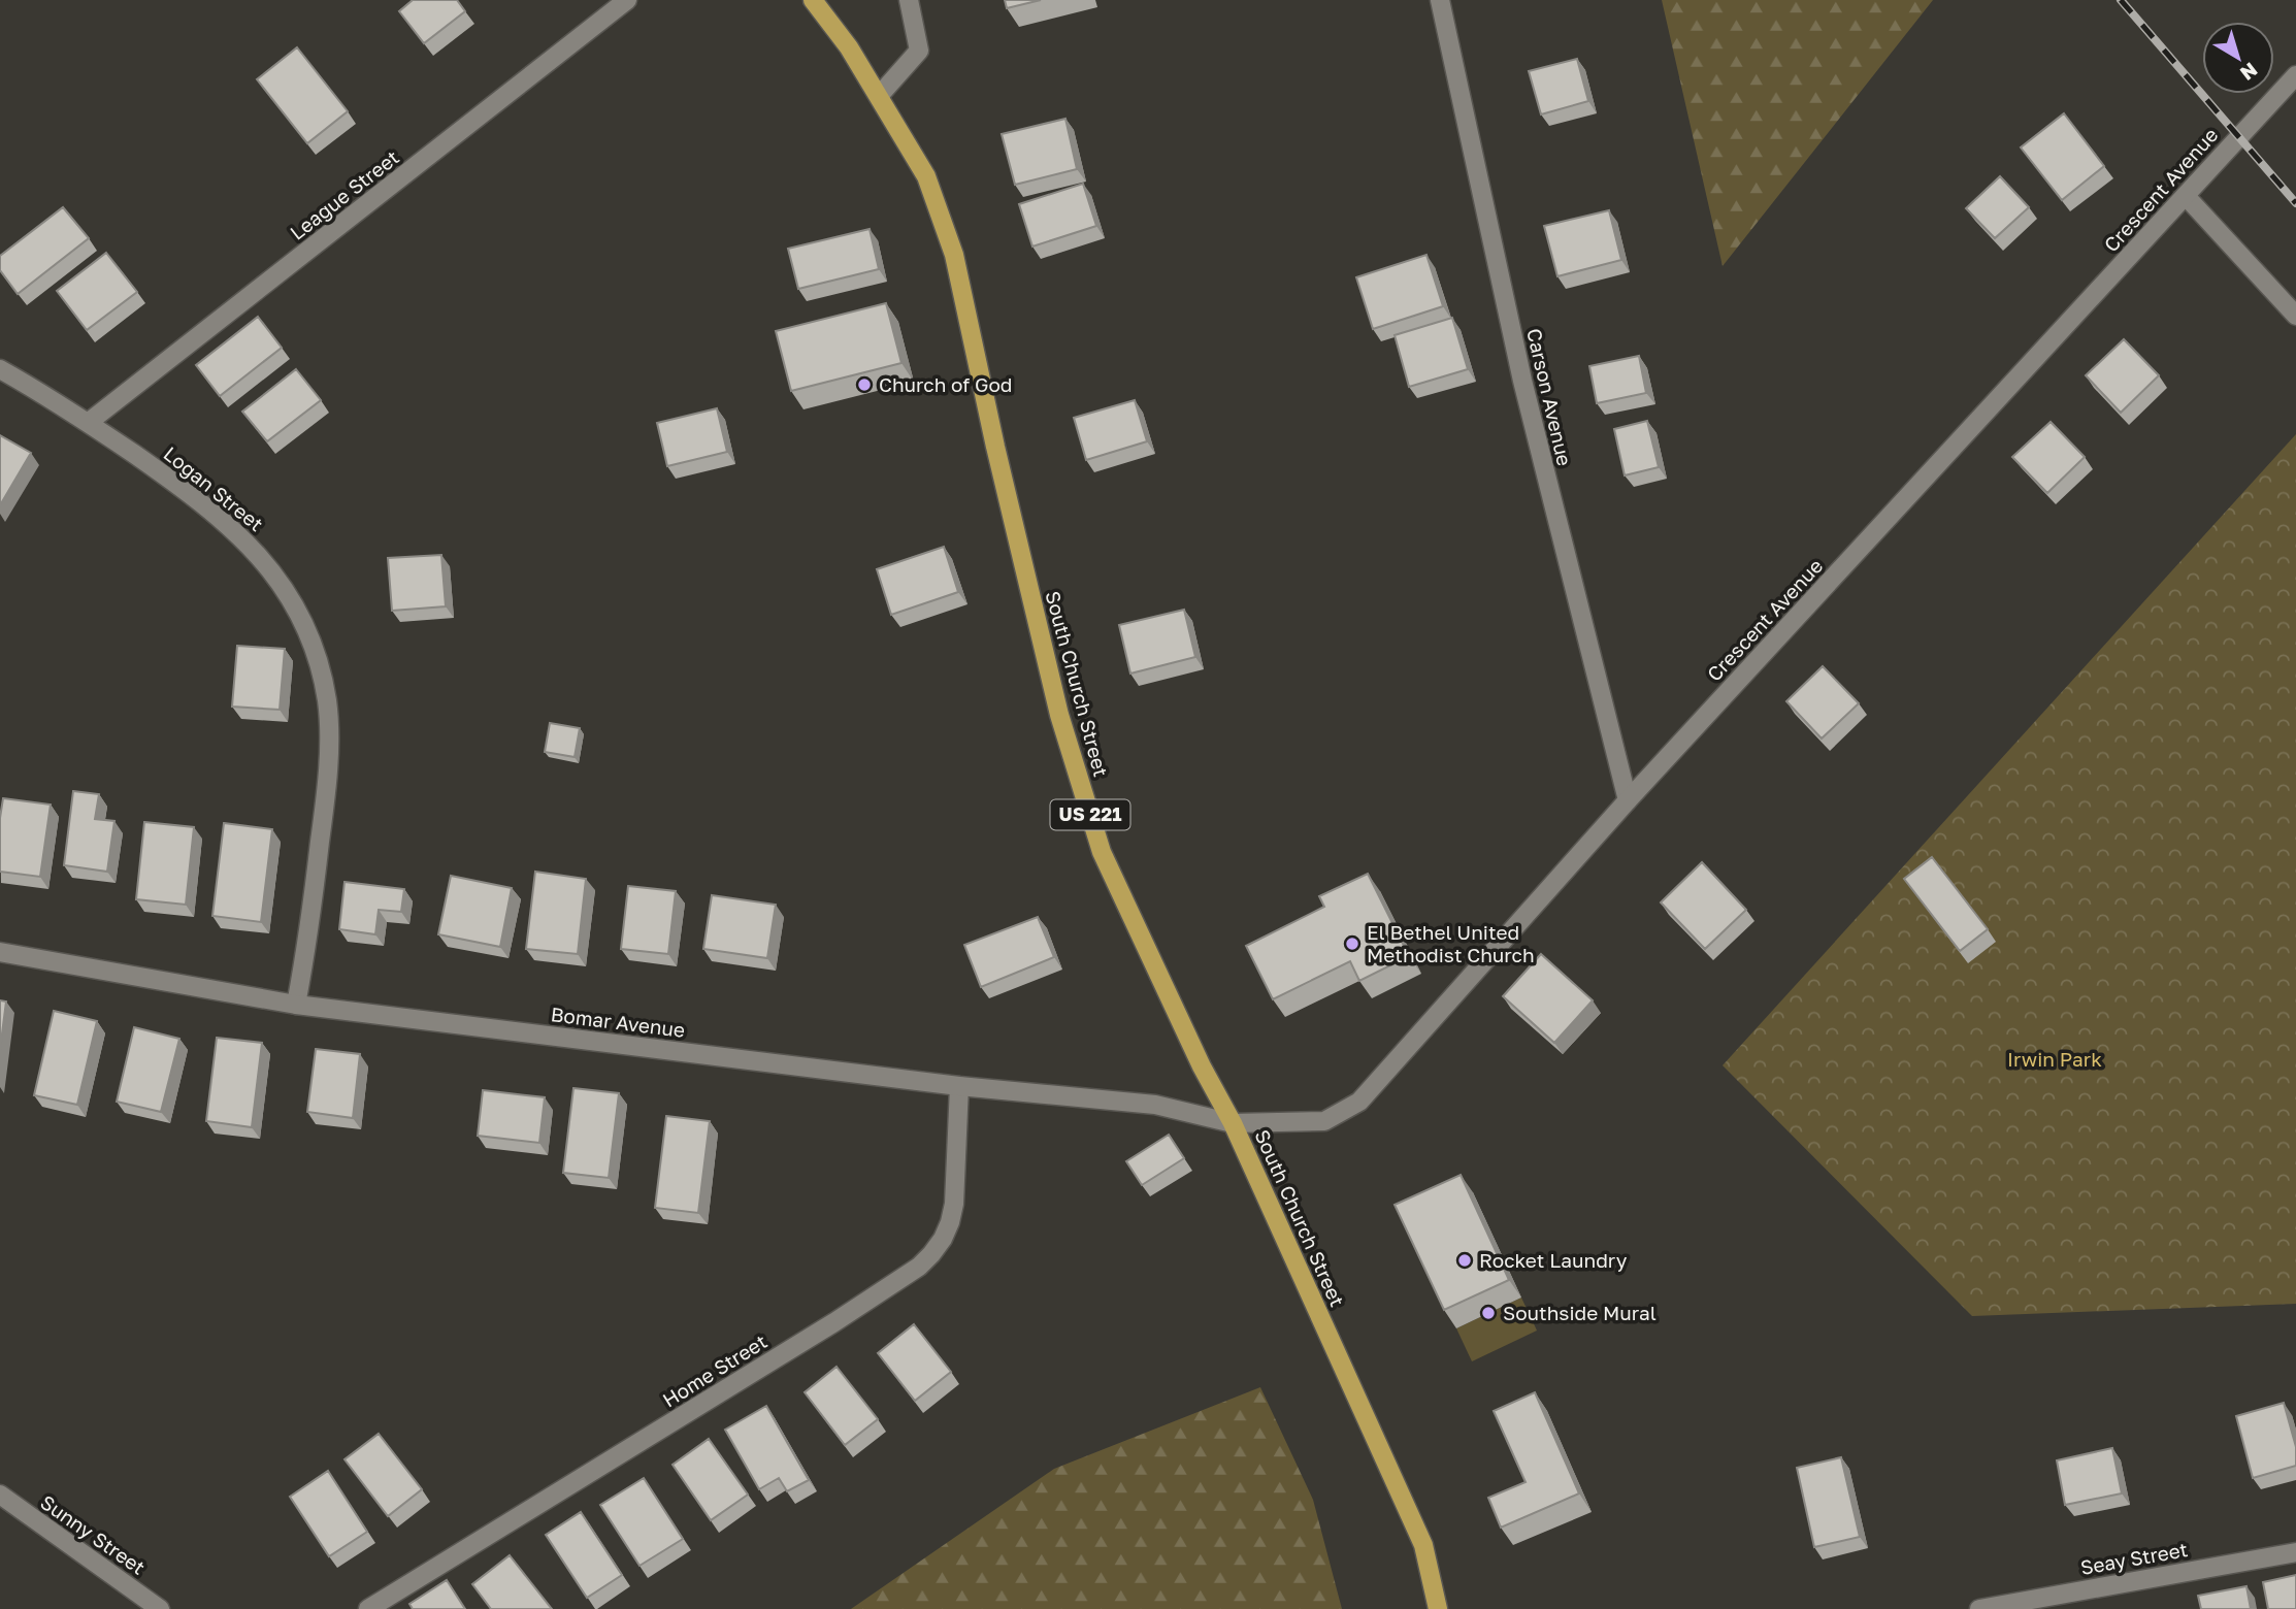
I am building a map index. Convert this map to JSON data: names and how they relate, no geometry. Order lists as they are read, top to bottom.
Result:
{
  "streets": {
    "main road": ["South Church Street", "US 221"],
    "street": [
      "Crescent Avenue",
      "League Street",
      "Carson Avenue",
      "Logan Street",
      "Bomar Avenue",
      "Home Street",
      "Sunny Street",
      "Seay Street"
    ]
  },
  "crossings": [
    ["Crescent Avenue", "Carson Avenue"],
    ["Crescent Avenue", "South Church Street"],
    ["Crescent Avenue", "Bomar Avenue"],
    ["League Street", "Logan Street"],
    ["Logan Street", "Bomar Avenue"],
    ["South Church Street", "Bomar Avenue"],
    ["Bomar Avenue", "Home Street"]
  ],
  "parks": ["Irwin Park"],
  "places": [
    "Church of God",
    "El Bethel United Methodist Church",
    "Rocket Laundry",
    "Southside Mural"
  ],
  "north": "bottom right"
}
